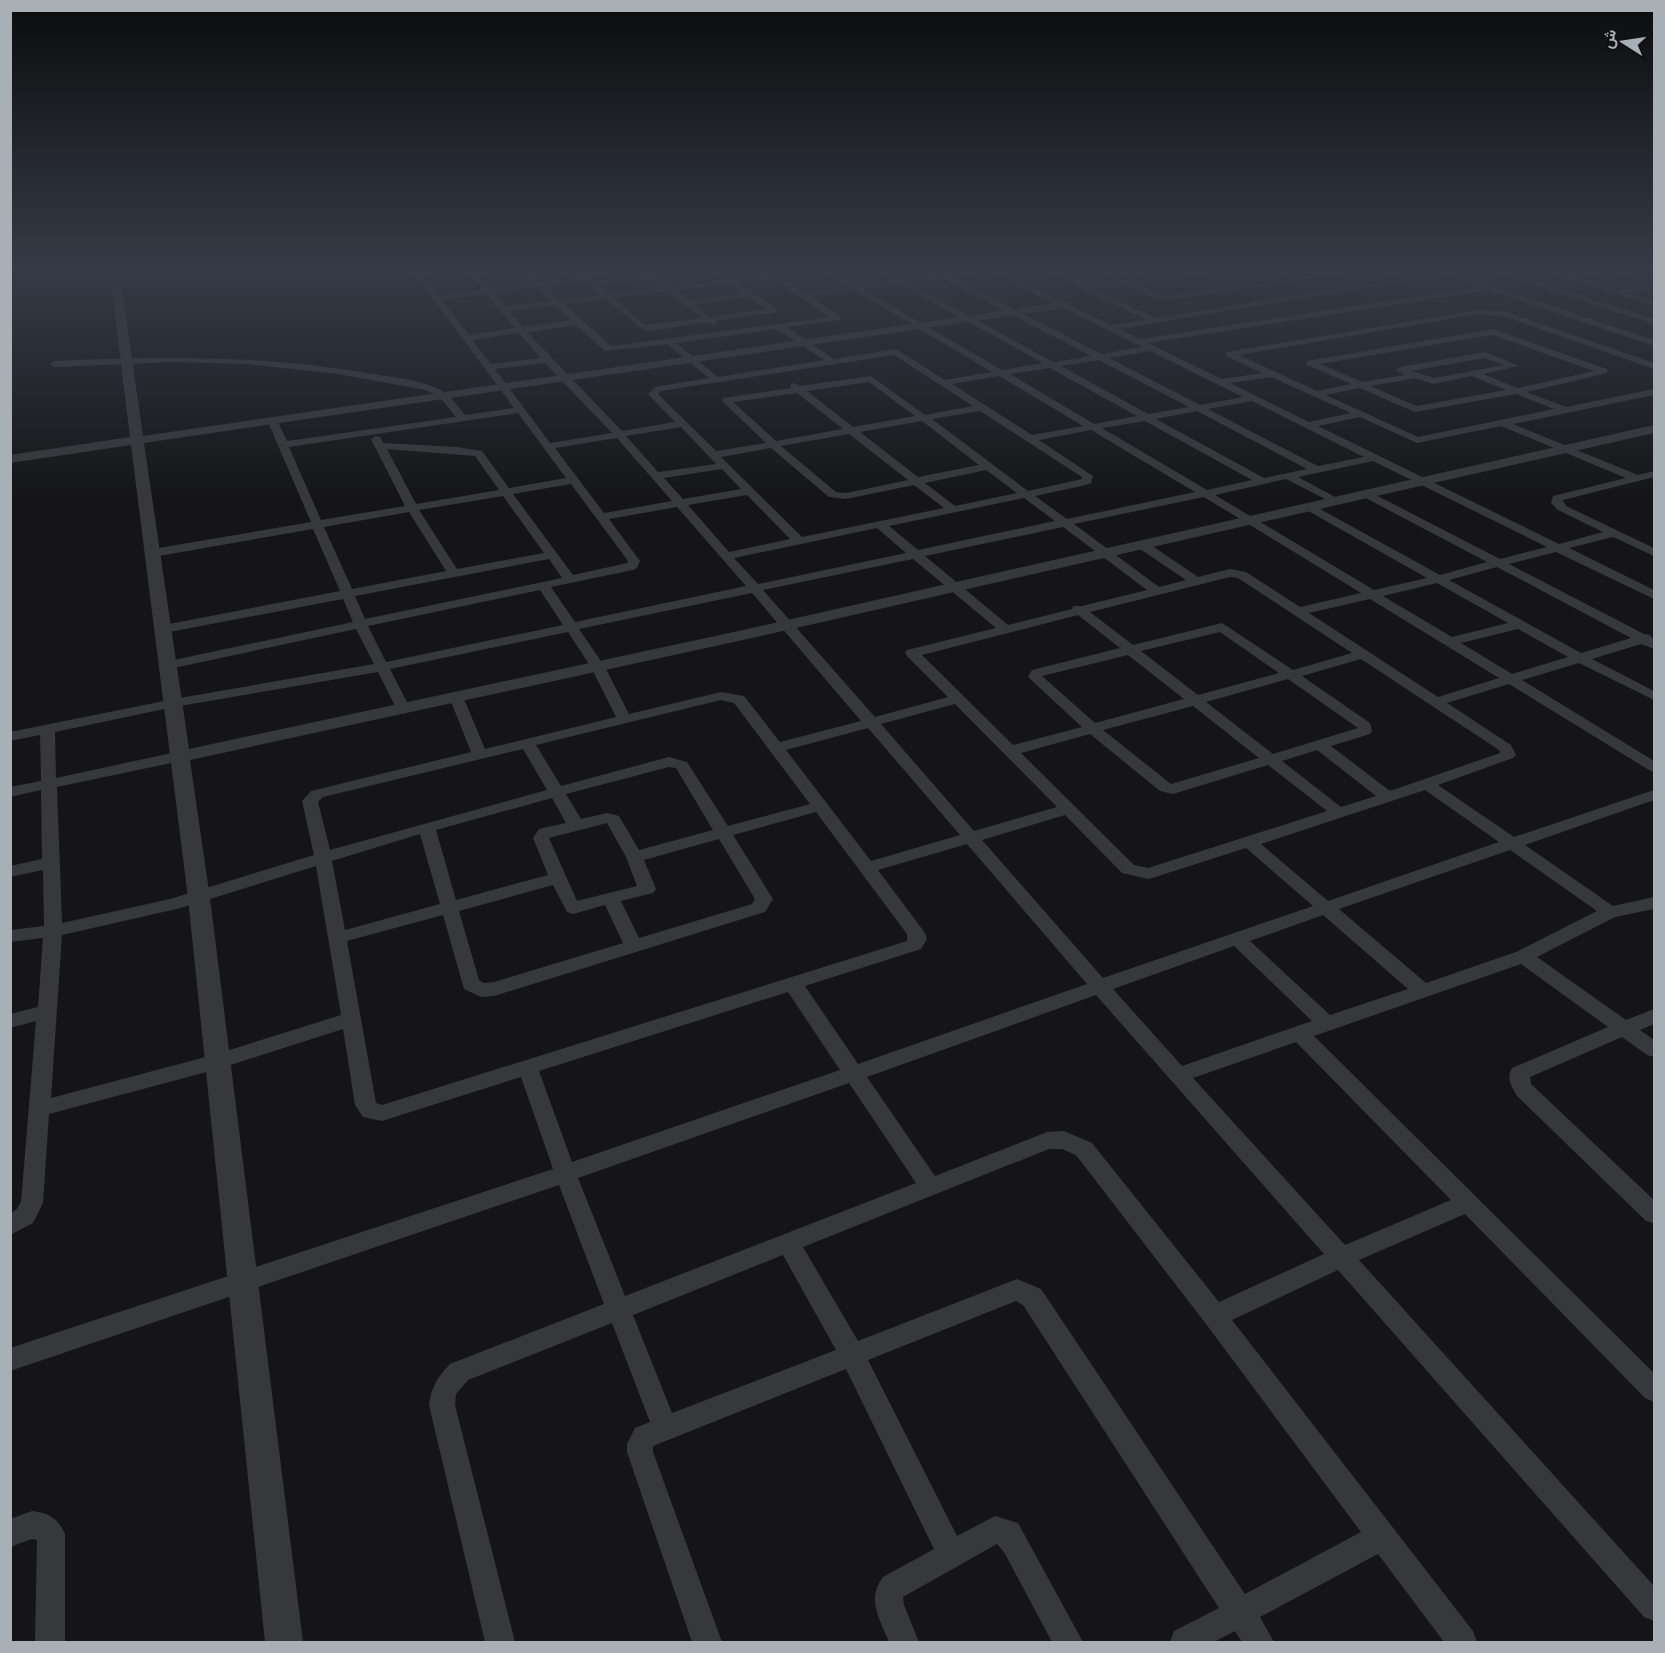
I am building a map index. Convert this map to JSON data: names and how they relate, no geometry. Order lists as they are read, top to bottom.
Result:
{
  "north": "left"
}
